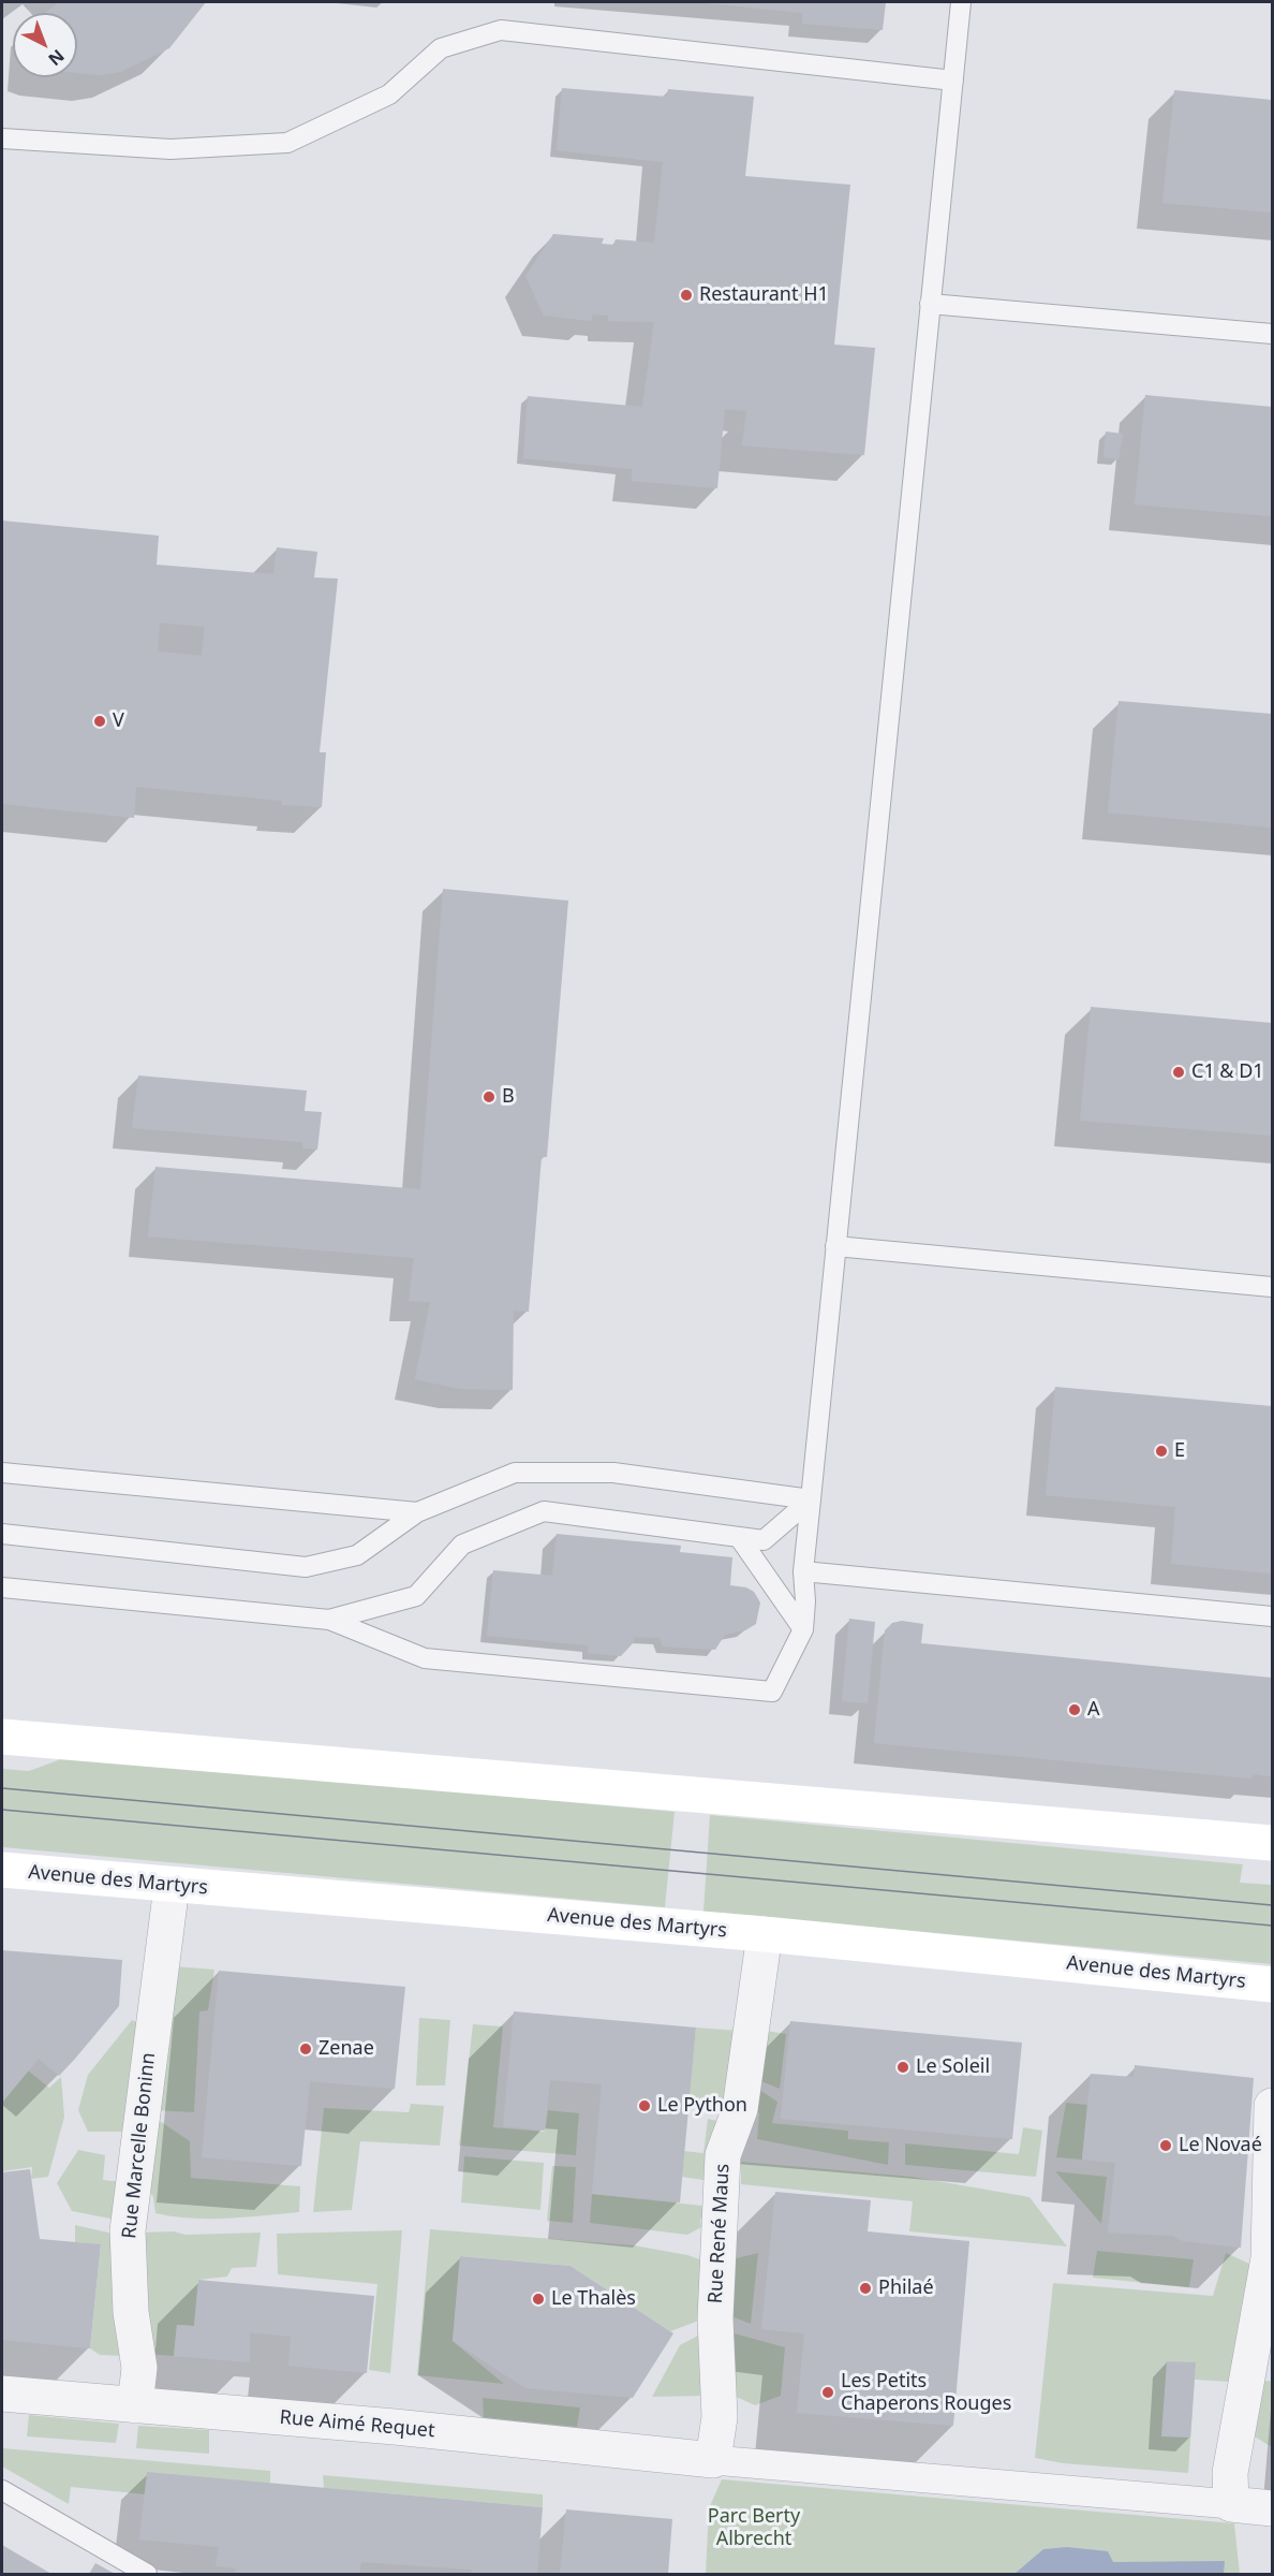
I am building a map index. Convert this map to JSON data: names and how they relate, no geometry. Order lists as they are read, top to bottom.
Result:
{
  "streets": {
    "main road": ["Avenue des Martyrs"],
    "street": ["Rue Marcelle Boninn", "Rue René Maus", "Rue Aimé Requet"]
  },
  "crossings": [
    ["Avenue des Martyrs", "Rue Marcelle Boninn"],
    ["Avenue des Martyrs", "Rue René Maus"],
    ["Rue Marcelle Boninn", "Rue Aimé Requet"],
    ["Rue René Maus", "Rue Aimé Requet"]
  ],
  "parks": ["Parc Berty Albrecht"],
  "places": [
    "Restaurant H1",
    "V",
    "C1 & D1",
    "B",
    "E",
    "A",
    "Zenae",
    "Le Soleil",
    "Le Python",
    "Le Novaé",
    "Philaé",
    "Le Thalès",
    "Les Petits Chaperons Rouges"
  ],
  "north": "bottom right"
}
